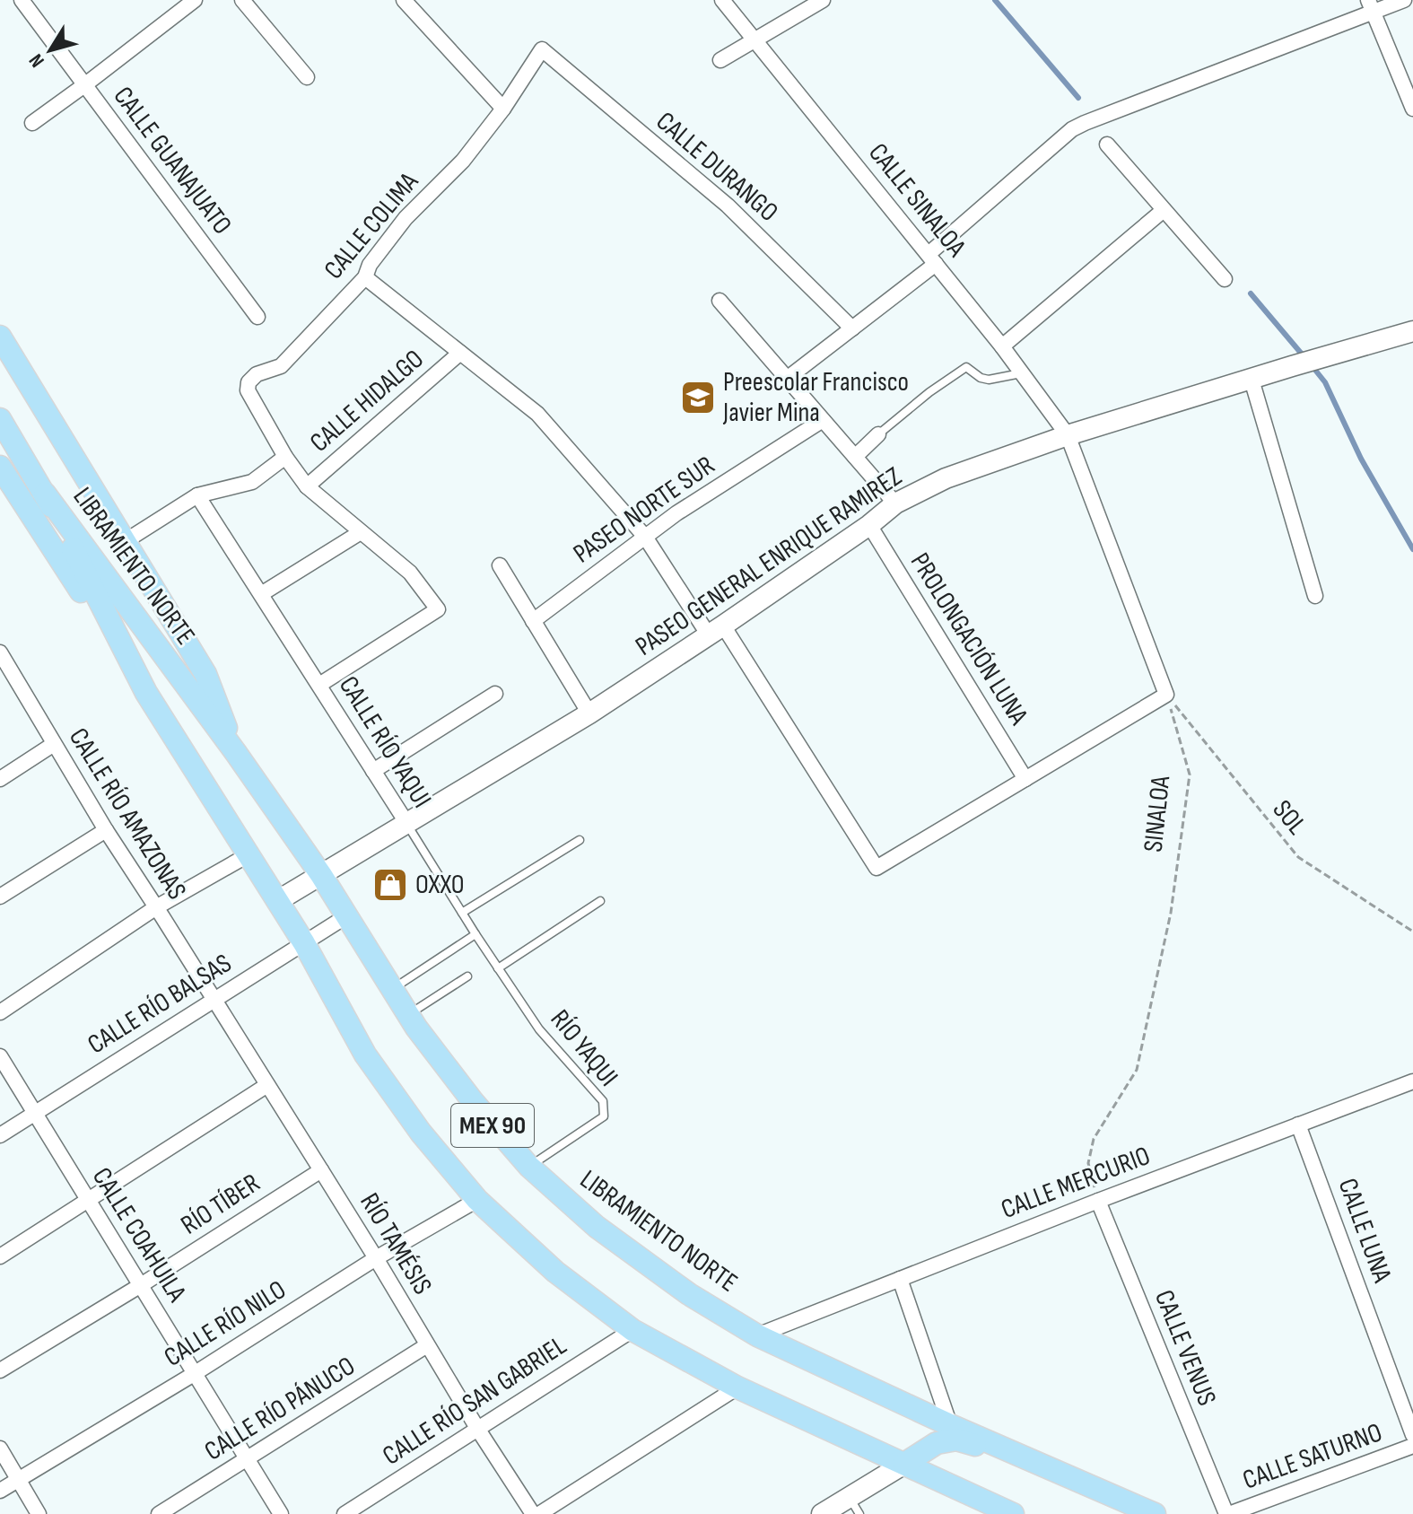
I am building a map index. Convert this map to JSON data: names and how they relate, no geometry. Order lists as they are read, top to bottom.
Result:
{
  "streets": {
    "main road": ["LIBRAMIENTO NORTE", "MEX 90"],
    "street": [
      "CALLE GUANAJUATO",
      "CALLE DURANGO",
      "CALLE SINALOA",
      "CALLE COLIMA",
      "CALLE HIDALGO",
      "PASEO NORTE SUR",
      "PASEO GENERAL ENRIQUE RAMIREZ",
      "PROLONGACIÓN LUNA",
      "CALLE RÍO YAQUI",
      "CALLE RÍO AMAZONAS",
      "CALLE RÍO BALSAS",
      "CALLE MERCURIO",
      "RÍO TÍBER",
      "CALLE LUNA",
      "CALLE COAHUILA",
      "RÍO TAMÉSIS",
      "CALLE RÍO NILO",
      "CALLE VENUS",
      "CALLE RÍO SAN GABRIEL",
      "CALLE RÍO PÁNUCO",
      "CALLE SATURNO"
    ],
    "lane": ["RÍO YAQUI"],
    "path": ["SINALOA", "SOL"]
  },
  "crossings": [
    ["CALLE DURANGO", "CALLE COLIMA"],
    ["CALLE SINALOA", "PASEO GENERAL ENRIQUE RAMIREZ"],
    ["CALLE COLIMA", "CALLE HIDALGO"],
    ["CALLE HIDALGO", "CALLE RÍO YAQUI"],
    ["PASEO GENERAL ENRIQUE RAMIREZ", "LIBRAMIENTO NORTE"],
    ["PASEO GENERAL ENRIQUE RAMIREZ", "PROLONGACIÓN LUNA"],
    ["PASEO GENERAL ENRIQUE RAMIREZ", "CALLE RÍO YAQUI"],
    ["LIBRAMIENTO NORTE", "CALLE RÍO BALSAS"],
    ["LIBRAMIENTO NORTE", "RÍO YAQUI"],
    ["LIBRAMIENTO NORTE", "MEX 90"],
    ["LIBRAMIENTO NORTE", "CALLE MERCURIO"],
    ["LIBRAMIENTO NORTE", "CALLE RÍO NILO"],
    ["LIBRAMIENTO NORTE", "CALLE RÍO SAN GABRIEL"],
    ["CALLE RÍO YAQUI", "RÍO YAQUI"],
    ["CALLE RÍO AMAZONAS", "CALLE RÍO BALSAS"],
    ["CALLE RÍO AMAZONAS", "RÍO TAMÉSIS"],
    ["SINALOA", "SOL"],
    ["SINALOA", "CALLE MERCURIO"],
    ["SINALOA", "CALLE VENUS"],
    ["CALLE RÍO BALSAS", "CALLE COAHUILA"],
    ["CALLE RÍO BALSAS", "RÍO TAMÉSIS"],
    ["CALLE MERCURIO", "CALLE LUNA"],
    ["CALLE MERCURIO", "CALLE VENUS"],
    ["RÍO TÍBER", "CALLE COAHUILA"],
    ["RÍO TÍBER", "RÍO TAMÉSIS"],
    ["CALLE COAHUILA", "CALLE RÍO NILO"],
    ["CALLE COAHUILA", "CALLE RÍO PÁNUCO"],
    ["RÍO TAMÉSIS", "CALLE RÍO NILO"],
    ["RÍO TAMÉSIS", "CALLE RÍO SAN GABRIEL"],
    ["RÍO TAMÉSIS", "CALLE RÍO PÁNUCO"],
    ["CALLE VENUS", "CALLE SATURNO"]
  ],
  "places": {
    "school or university": ["Preescolar Francisco Javier Mina"],
    "shop": ["OXXO"]
  },
  "north": "bottom left"
}
